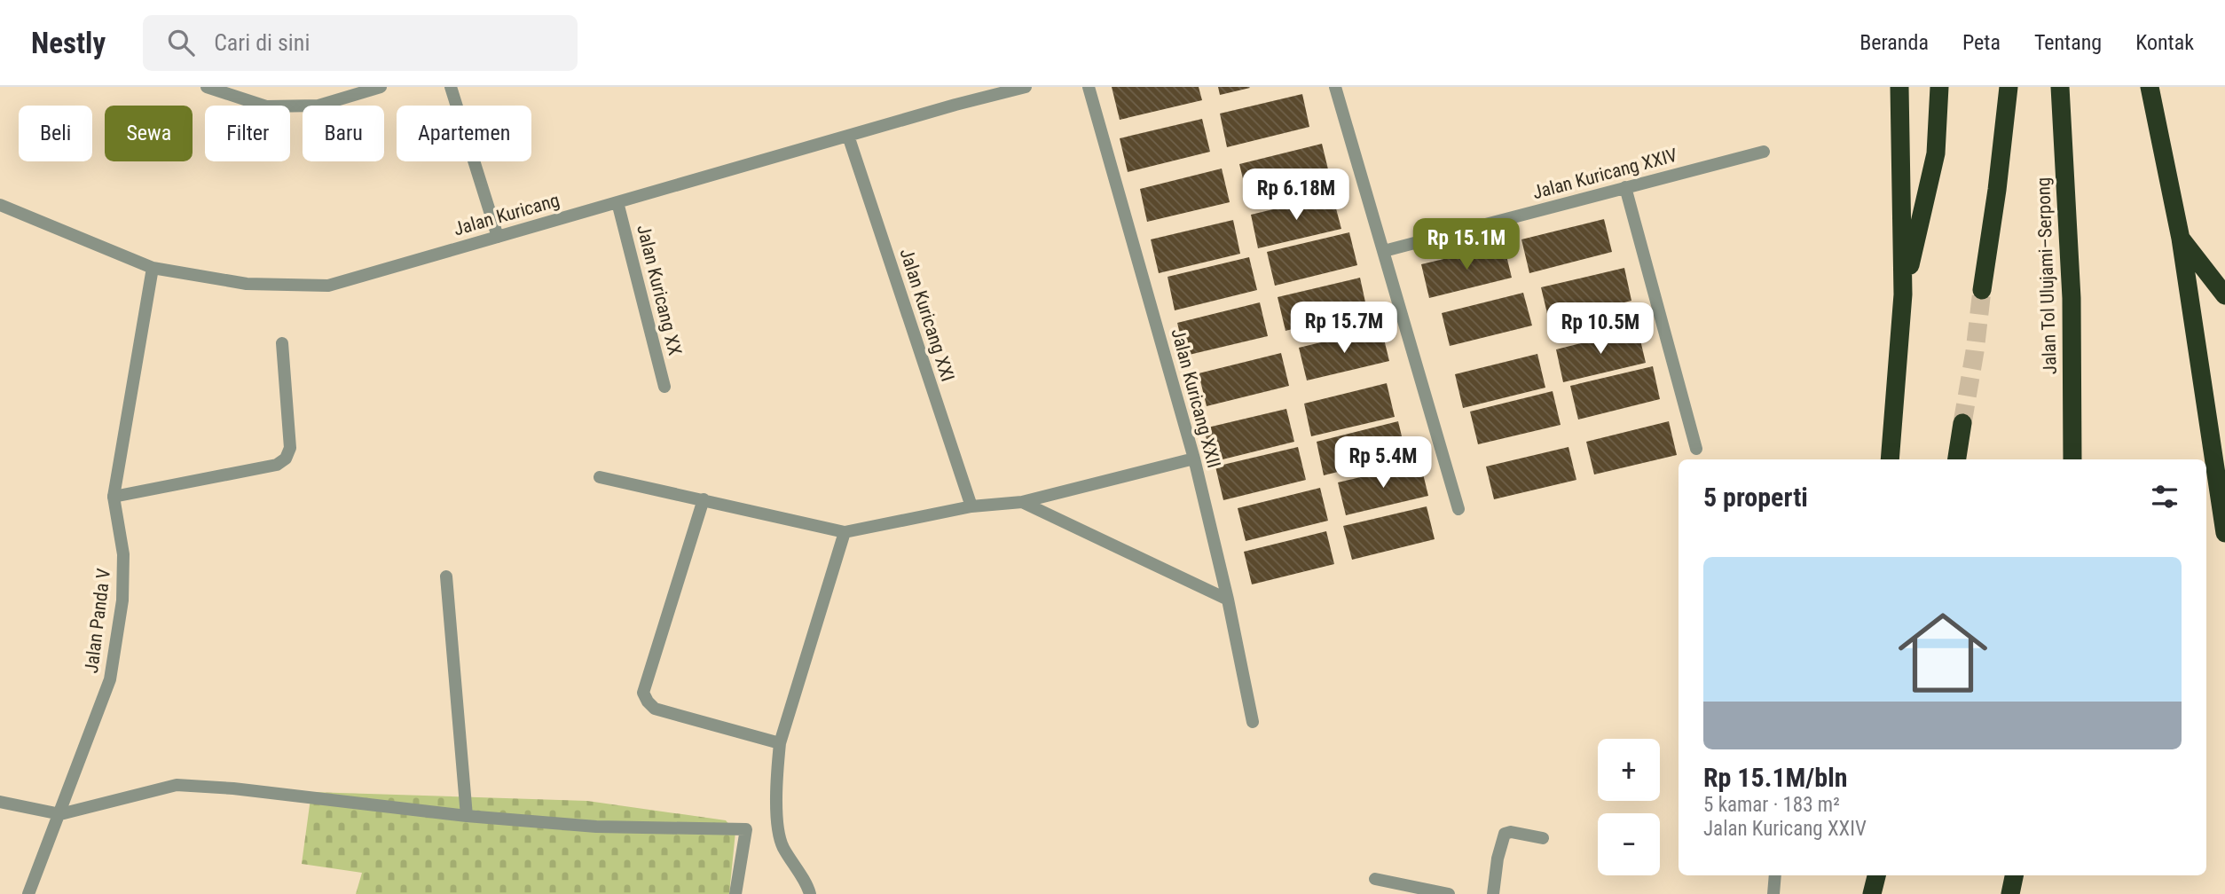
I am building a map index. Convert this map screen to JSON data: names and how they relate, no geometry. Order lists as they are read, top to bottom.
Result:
{
  "streets": {
    "highway": ["Jalan Tol Ulujami–Serpong"],
    "street": [
      "Jalan Kuricang XXIV",
      "Jalan Kuricang",
      "Jalan Kuricang XX",
      "Jalan Kuricang XXI",
      "Jalan Kuricang XXII",
      "Jalan Panda V"
    ]
  },
  "crossings": [
    ["Jalan Kuricang", "Jalan Kuricang XX"],
    ["Jalan Kuricang", "Jalan Kuricang XXI"],
    ["Jalan Kuricang", "Jalan Panda V"]
  ],
  "page": {
    "header": "Nestly",
    "search": "Cari di sini",
    "nav": [
      "Beranda",
      "Peta",
      "Tentang",
      "Kontak"
    ],
    "chip": [
      "Beli",
      "Sewa",
      "Filter",
      "Baru",
      "Apartemen"
    ],
    "price": [
      "Rp 6.18M",
      "Rp 15.1M",
      "Rp 15.7M",
      "Rp 10.5M",
      "Rp 5.4M"
    ],
    "heading": "5 properti",
    "list": [
      {
        "name": "Rp 15.1M/bln",
        "note": "5 kamar · 183 m² · Jalan Kuricang XXIV"
      }
    ],
    "map_buttons": ["+", "−"]
  }
}
